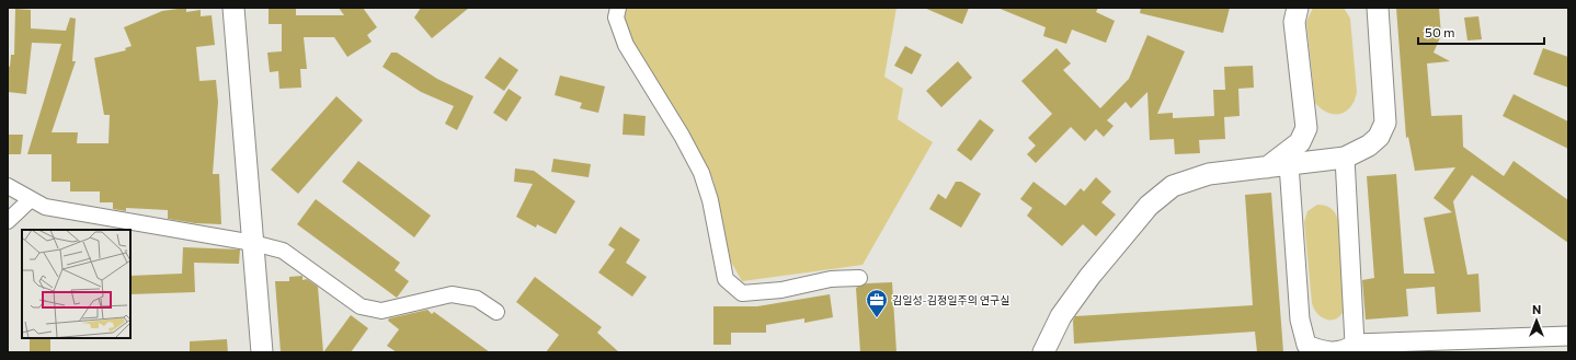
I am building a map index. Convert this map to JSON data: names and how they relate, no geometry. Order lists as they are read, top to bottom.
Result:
{
  "places": {
    "office": ["김일성-김정일주의 연구실"]
  },
  "scale_bar": "50 m",
  "north": "top"
}
